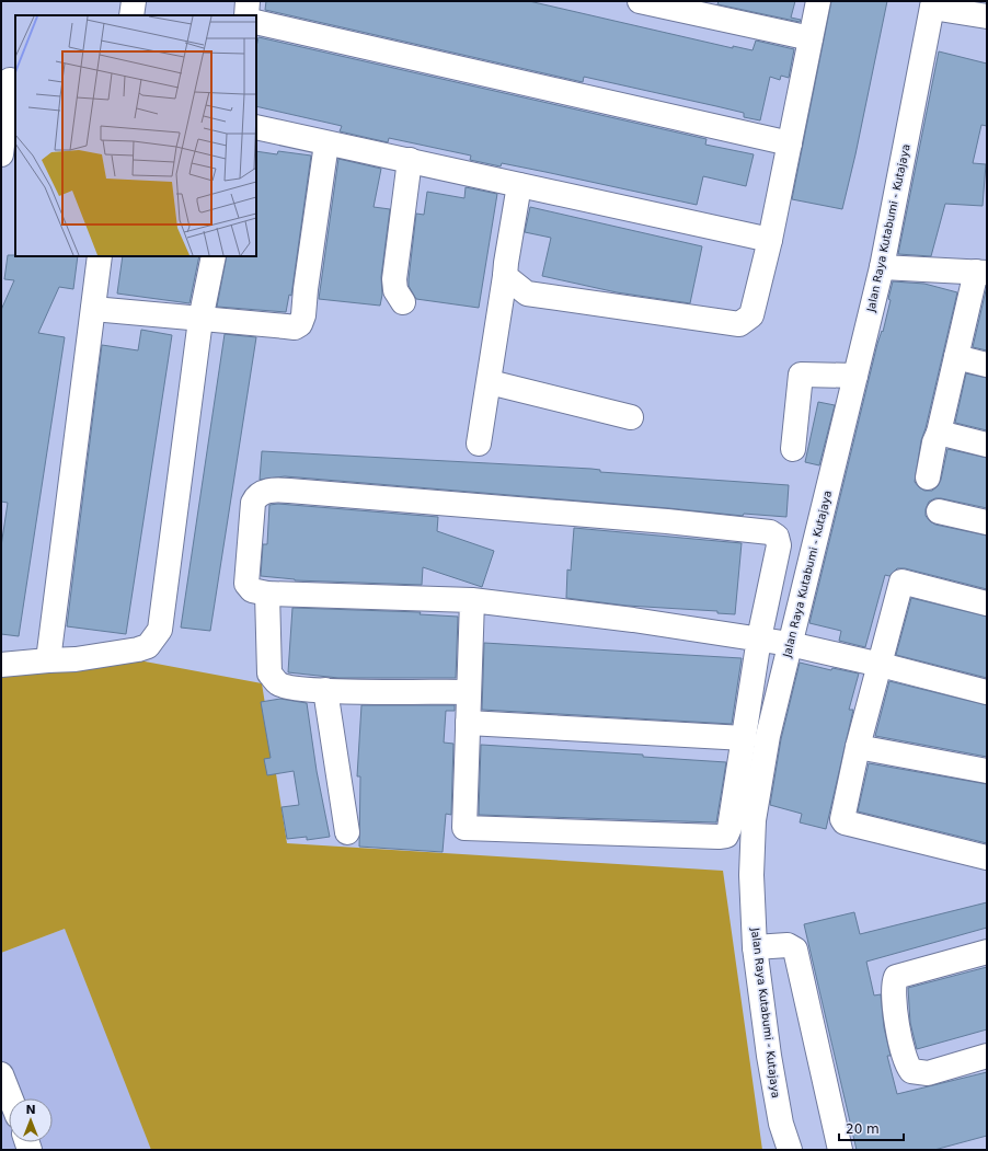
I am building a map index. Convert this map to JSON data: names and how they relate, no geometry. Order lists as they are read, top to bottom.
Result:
{
  "streets": {
    "street": ["Jalan Raya Kutabumi - Kutajaya"]
  },
  "scale_bar": "20 m",
  "north": "top"
}
